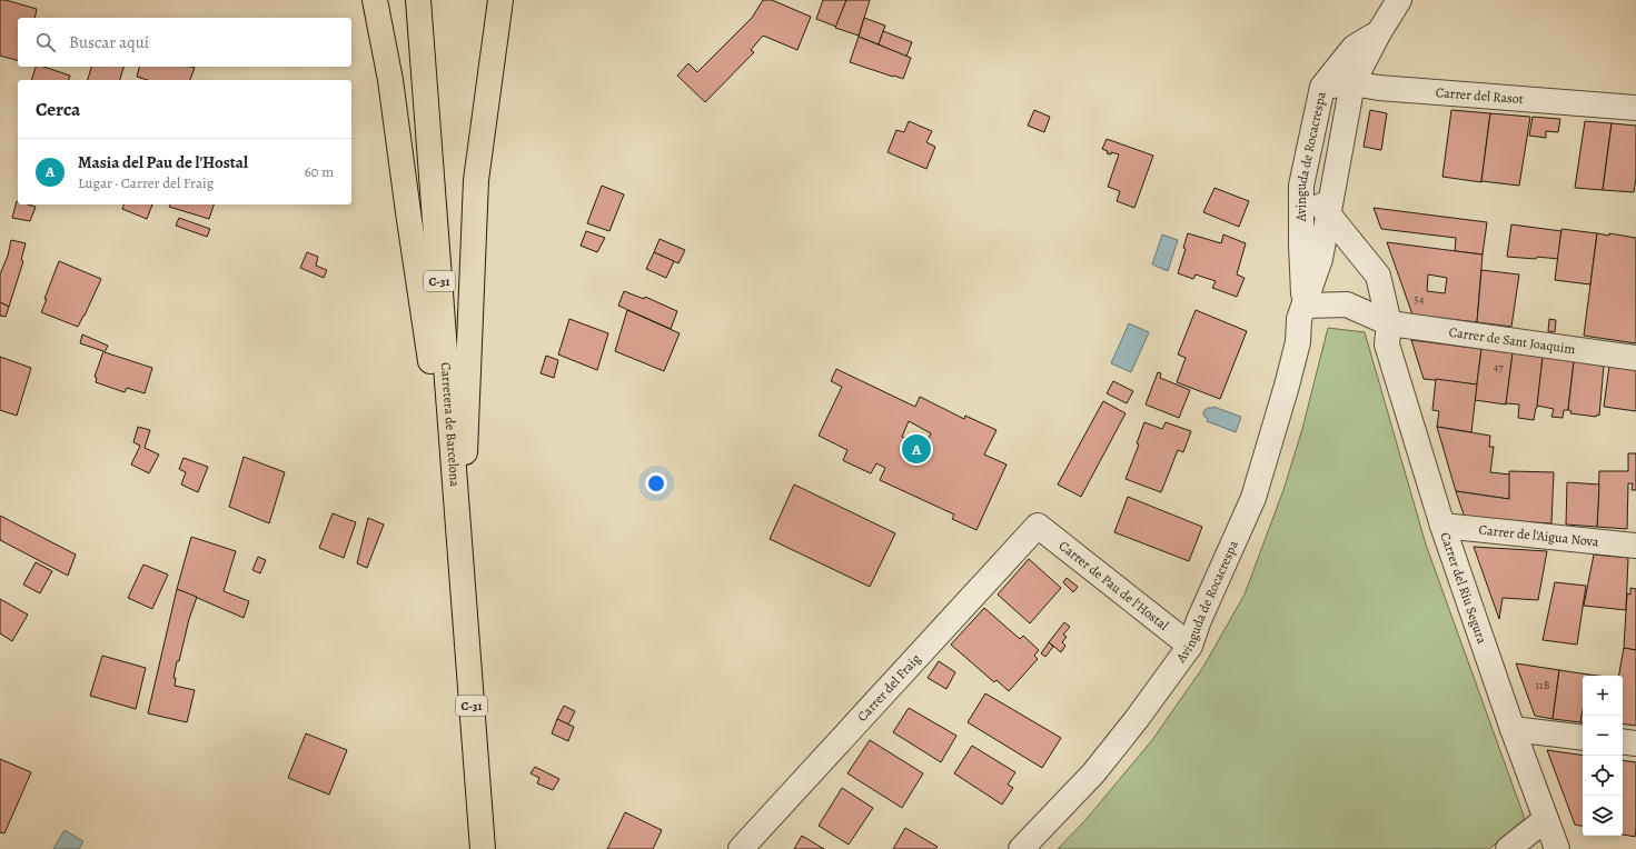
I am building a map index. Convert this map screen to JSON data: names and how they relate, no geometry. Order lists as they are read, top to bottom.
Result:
{
  "streets": {
    "highway": ["C-31", "Carretera de Barcelona"],
    "street": [
      "Carrer del Rasot",
      "Avinguda de Rocacrespa",
      "Carrer de Sant Joaquim",
      "Carrer de l'Aigua Nova",
      "Carrer de Pau de l'Hostal",
      "Carrer del Riu Segura",
      "Carrer del Fraig"
    ]
  },
  "crossings": [
    ["Carrer del Rasot", "Avinguda de Rocacrespa"],
    ["Avinguda de Rocacrespa", "Carrer de Sant Joaquim"],
    ["Avinguda de Rocacrespa", "Carrer de Pau de l'Hostal"],
    ["Avinguda de Rocacrespa", "Carrer del Riu Segura"],
    ["Carrer de Sant Joaquim", "Carrer del Riu Segura"],
    ["Carrer de l'Aigua Nova", "Carrer del Riu Segura"],
    ["Carrer de Pau de l'Hostal", "Carrer del Fraig"]
  ],
  "house_numbers": ["54", "47", "11B"],
  "page": {
    "search": "Buscar aquí",
    "heading": "Cerca",
    "list": [
      {
        "mark": "A",
        "name": "Masia del Pau de l'Hostal",
        "note": "Lugar · Carrer del Fraig",
        "value": "60 m"
      }
    ],
    "pins": "A",
    "map_buttons": ["+", "−"]
  }
}
